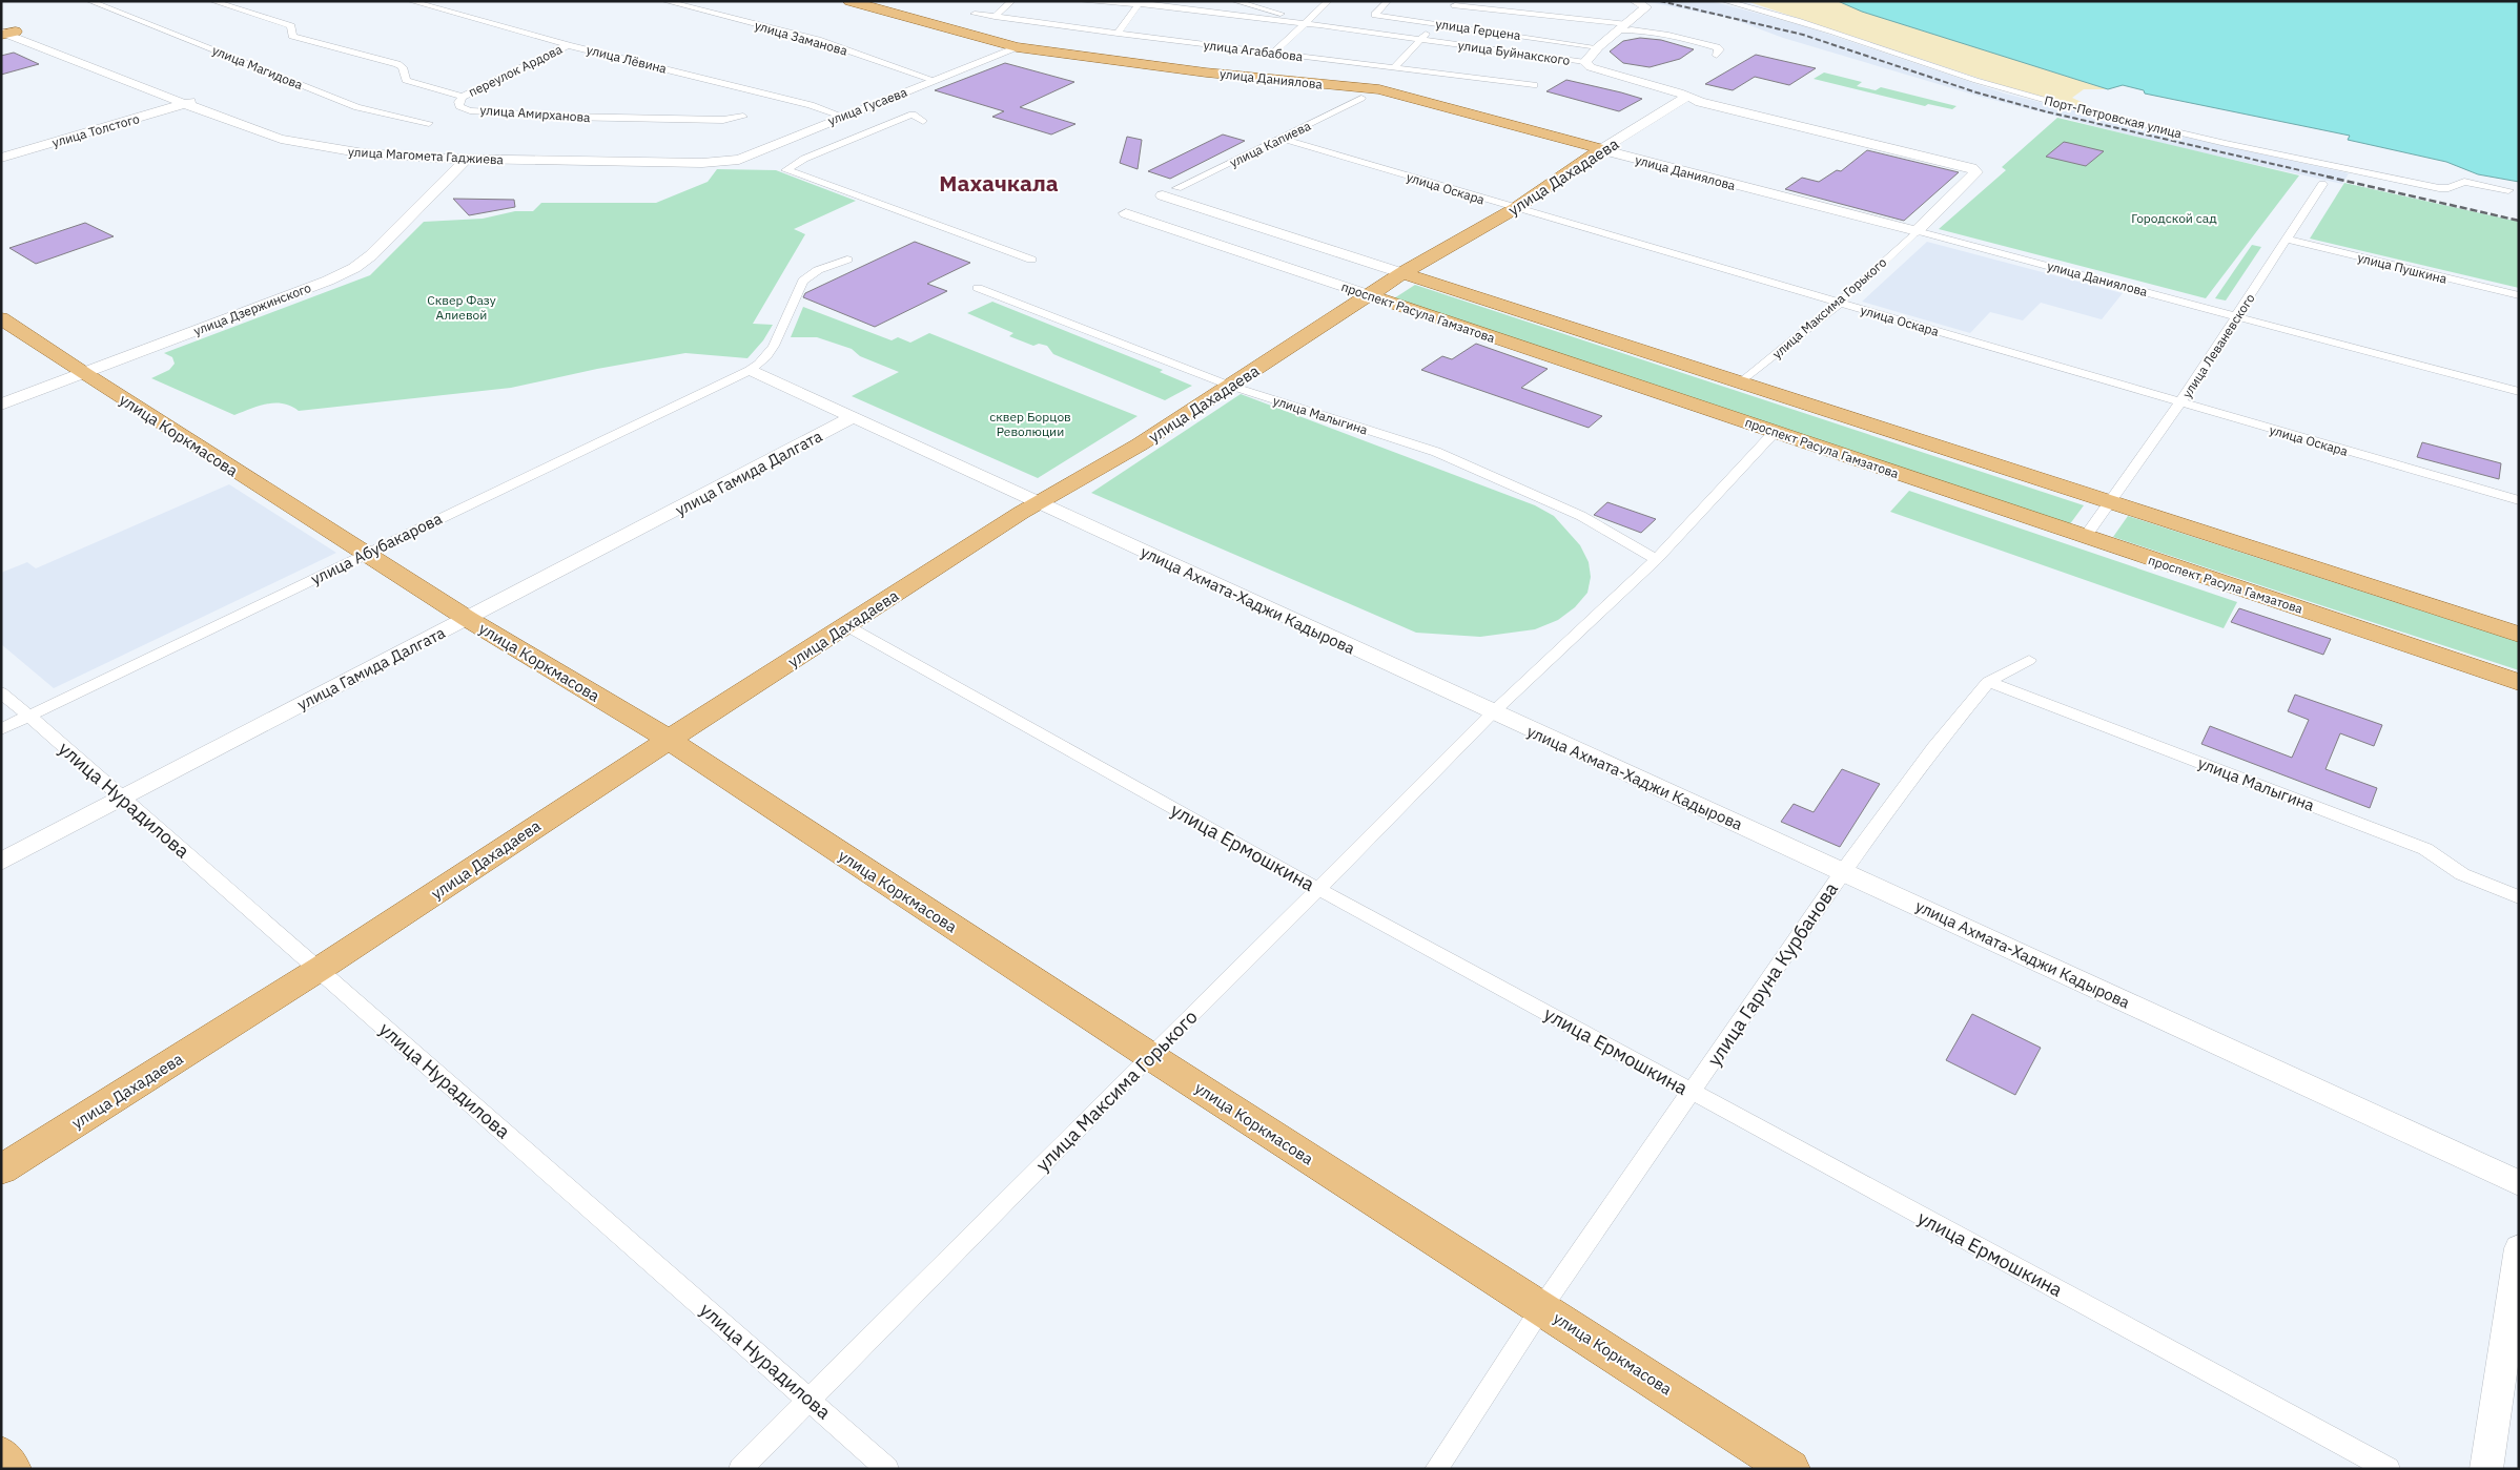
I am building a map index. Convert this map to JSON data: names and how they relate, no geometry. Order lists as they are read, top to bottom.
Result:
{
  "streets": {
    "main road": [
      "улица Буйнакского",
      "улица Даниялова",
      "улица Гусаева",
      "улица Толстого",
      "улица Магомета Гаджиева",
      "улица Дахадаева",
      "улица Дзержинского",
      "проспект Расула Гамзатова",
      "улица Коркмасова",
      "улица Гамида Далгата",
      "улица Ахмата-Хаджи Кадырова"
    ],
    "street": [
      "улица Герцена",
      "улица Заманова",
      "улица Агабабова",
      "улица Лёвина",
      "улица Магидова",
      "переулок Ардова",
      "улица Амирханова",
      "Порт-Петровская улица",
      "улица Капиева",
      "улица Оскара",
      "улица Пушкина",
      "улица Максима Горького",
      "улица Леваневского",
      "улица Малыгина",
      "улица Абубакарова",
      "улица Нурадилова",
      "улица Ермошкина",
      "улица Гаруна Курбанова"
    ]
  },
  "crossings": [
    ["улица Заманова", "улица Гусаева"],
    ["улица Буйнакского", "улица Даниялова"],
    ["улица Буйнакского", "улица Дахадаева"],
    ["улица Буйнакского", "улица Максима Горького"],
    ["улица Лёвина", "переулок Ардова"],
    ["улица Лёвина", "улица Гусаева"],
    ["переулок Ардова", "улица Амирханова"],
    ["улица Даниялова", "улица Гусаева"],
    ["улица Даниялова", "улица Дахадаева"],
    ["улица Даниялова", "улица Максима Горького"],
    ["улица Даниялова", "улица Леваневского"],
    ["улица Гусаева", "улица Магомета Гаджиева"],
    ["улица Толстого", "улица Магомета Гаджиева"],
    ["улица Капиева", "улица Оскара"],
    ["улица Магомета Гаджиева", "улица Дзержинского"],
    ["улица Дахадаева", "улица Оскара"],
    ["улица Дахадаева", "проспект Расула Гамзатова"],
    ["улица Дахадаева", "улица Малыгина"],
    ["улица Дахадаева", "улица Коркмасова"],
    ["улица Дахадаева", "улица Ахмата-Хаджи Кадырова"],
    ["улица Дахадаева", "улица Нурадилова"],
    ["улица Дахадаева", "улица Ермошкина"],
    ["улица Оскара", "улица Максима Горького"],
    ["улица Оскара", "улица Леваневского"],
    ["улица Пушкина", "улица Леваневского"],
    ["улица Максима Горького", "проспект Расула Гамзатова"],
    ["улица Максима Горького", "улица Малыгина"],
    ["улица Максима Горького", "улица Коркмасова"],
    ["улица Максима Горького", "улица Ахмата-Хаджи Кадырова"],
    ["улица Максима Горького", "улица Нурадилова"],
    ["улица Максима Горького", "улица Ермошкина"],
    ["улица Дзержинского", "улица Коркмасова"],
    ["проспект Расула Гамзатова", "улица Леваневского"],
    ["улица Малыгина", "улица Гаруна Курбанова"],
    ["улица Коркмасова", "улица Гамида Далгата"],
    ["улица Коркмасова", "улица Абубакарова"],
    ["улица Коркмасова", "улица Гаруна Курбанова"],
    ["улица Гамида Далгата", "улица Ахмата-Хаджи Кадырова"],
    ["улица Гамида Далгата", "улица Нурадилова"],
    ["улица Абубакарова", "улица Ахмата-Хаджи Кадырова"],
    ["улица Абубакарова", "улица Нурадилова"],
    ["улица Ахмата-Хаджи Кадырова", "улица Гаруна Курбанова"],
    ["улица Ермошкина", "улица Гаруна Курбанова"]
  ],
  "districts": ["Махачкала"],
  "parks": ["Городской сад", "Сквер Фазу Алиевой", "сквер Борцов Революции"]
}
